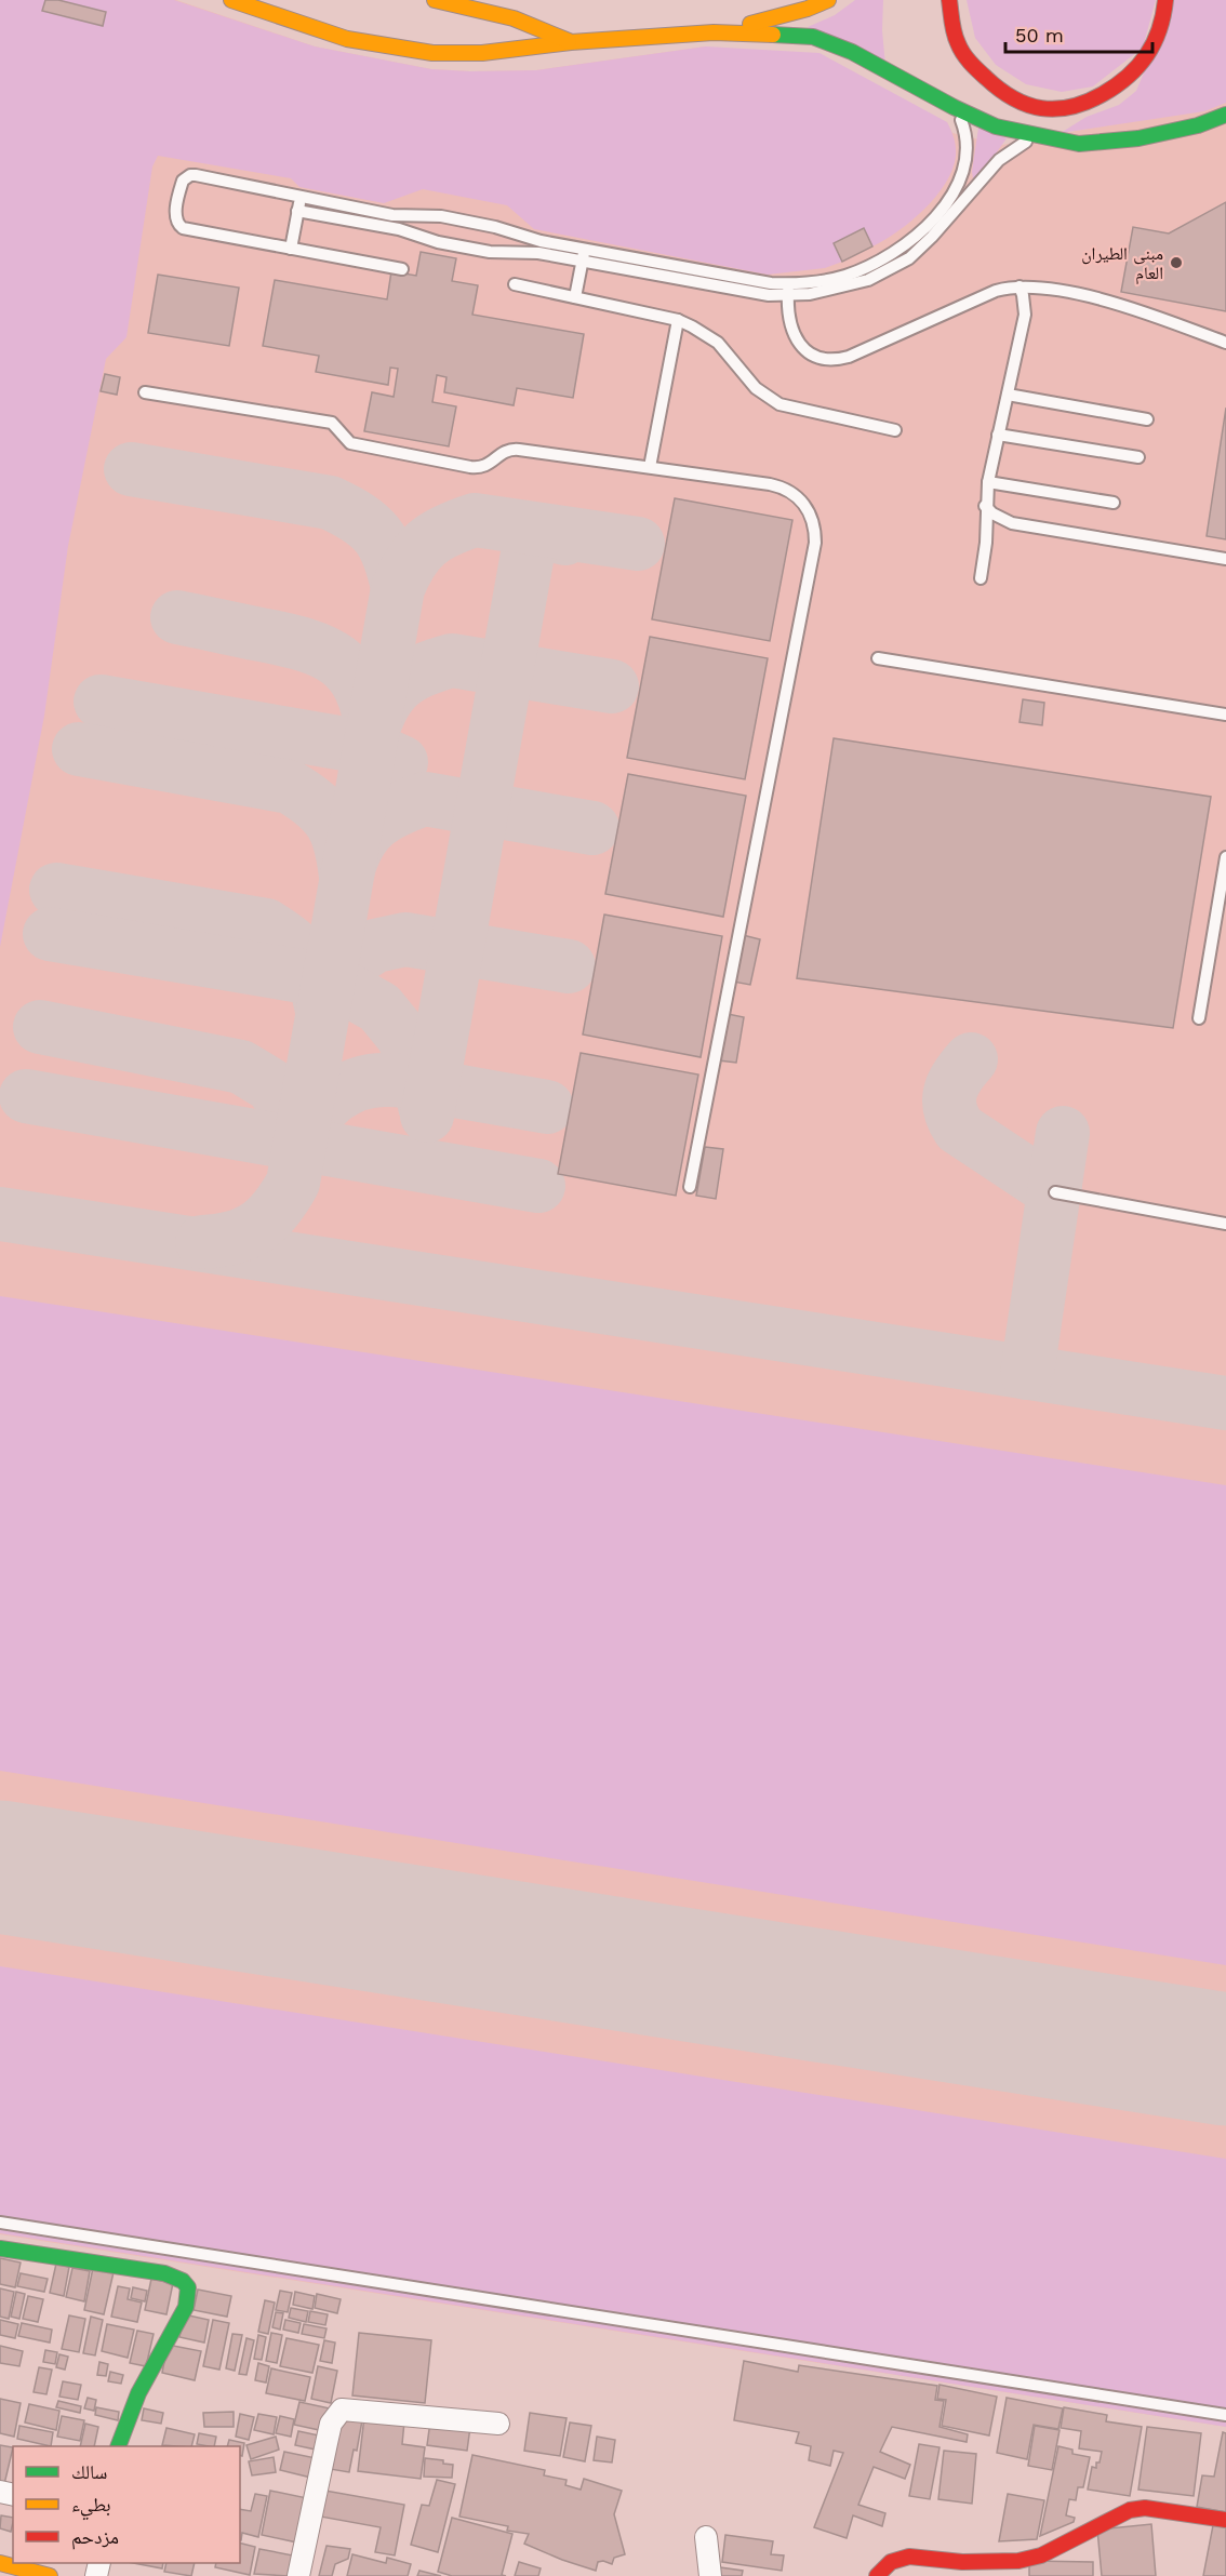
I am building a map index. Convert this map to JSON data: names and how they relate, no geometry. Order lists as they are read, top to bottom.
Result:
{
  "places": ["مبنى الطيران العام"],
  "legend": ["سالك", "بطيء", "مزدحم"],
  "scale_bar": "50 m"
}
